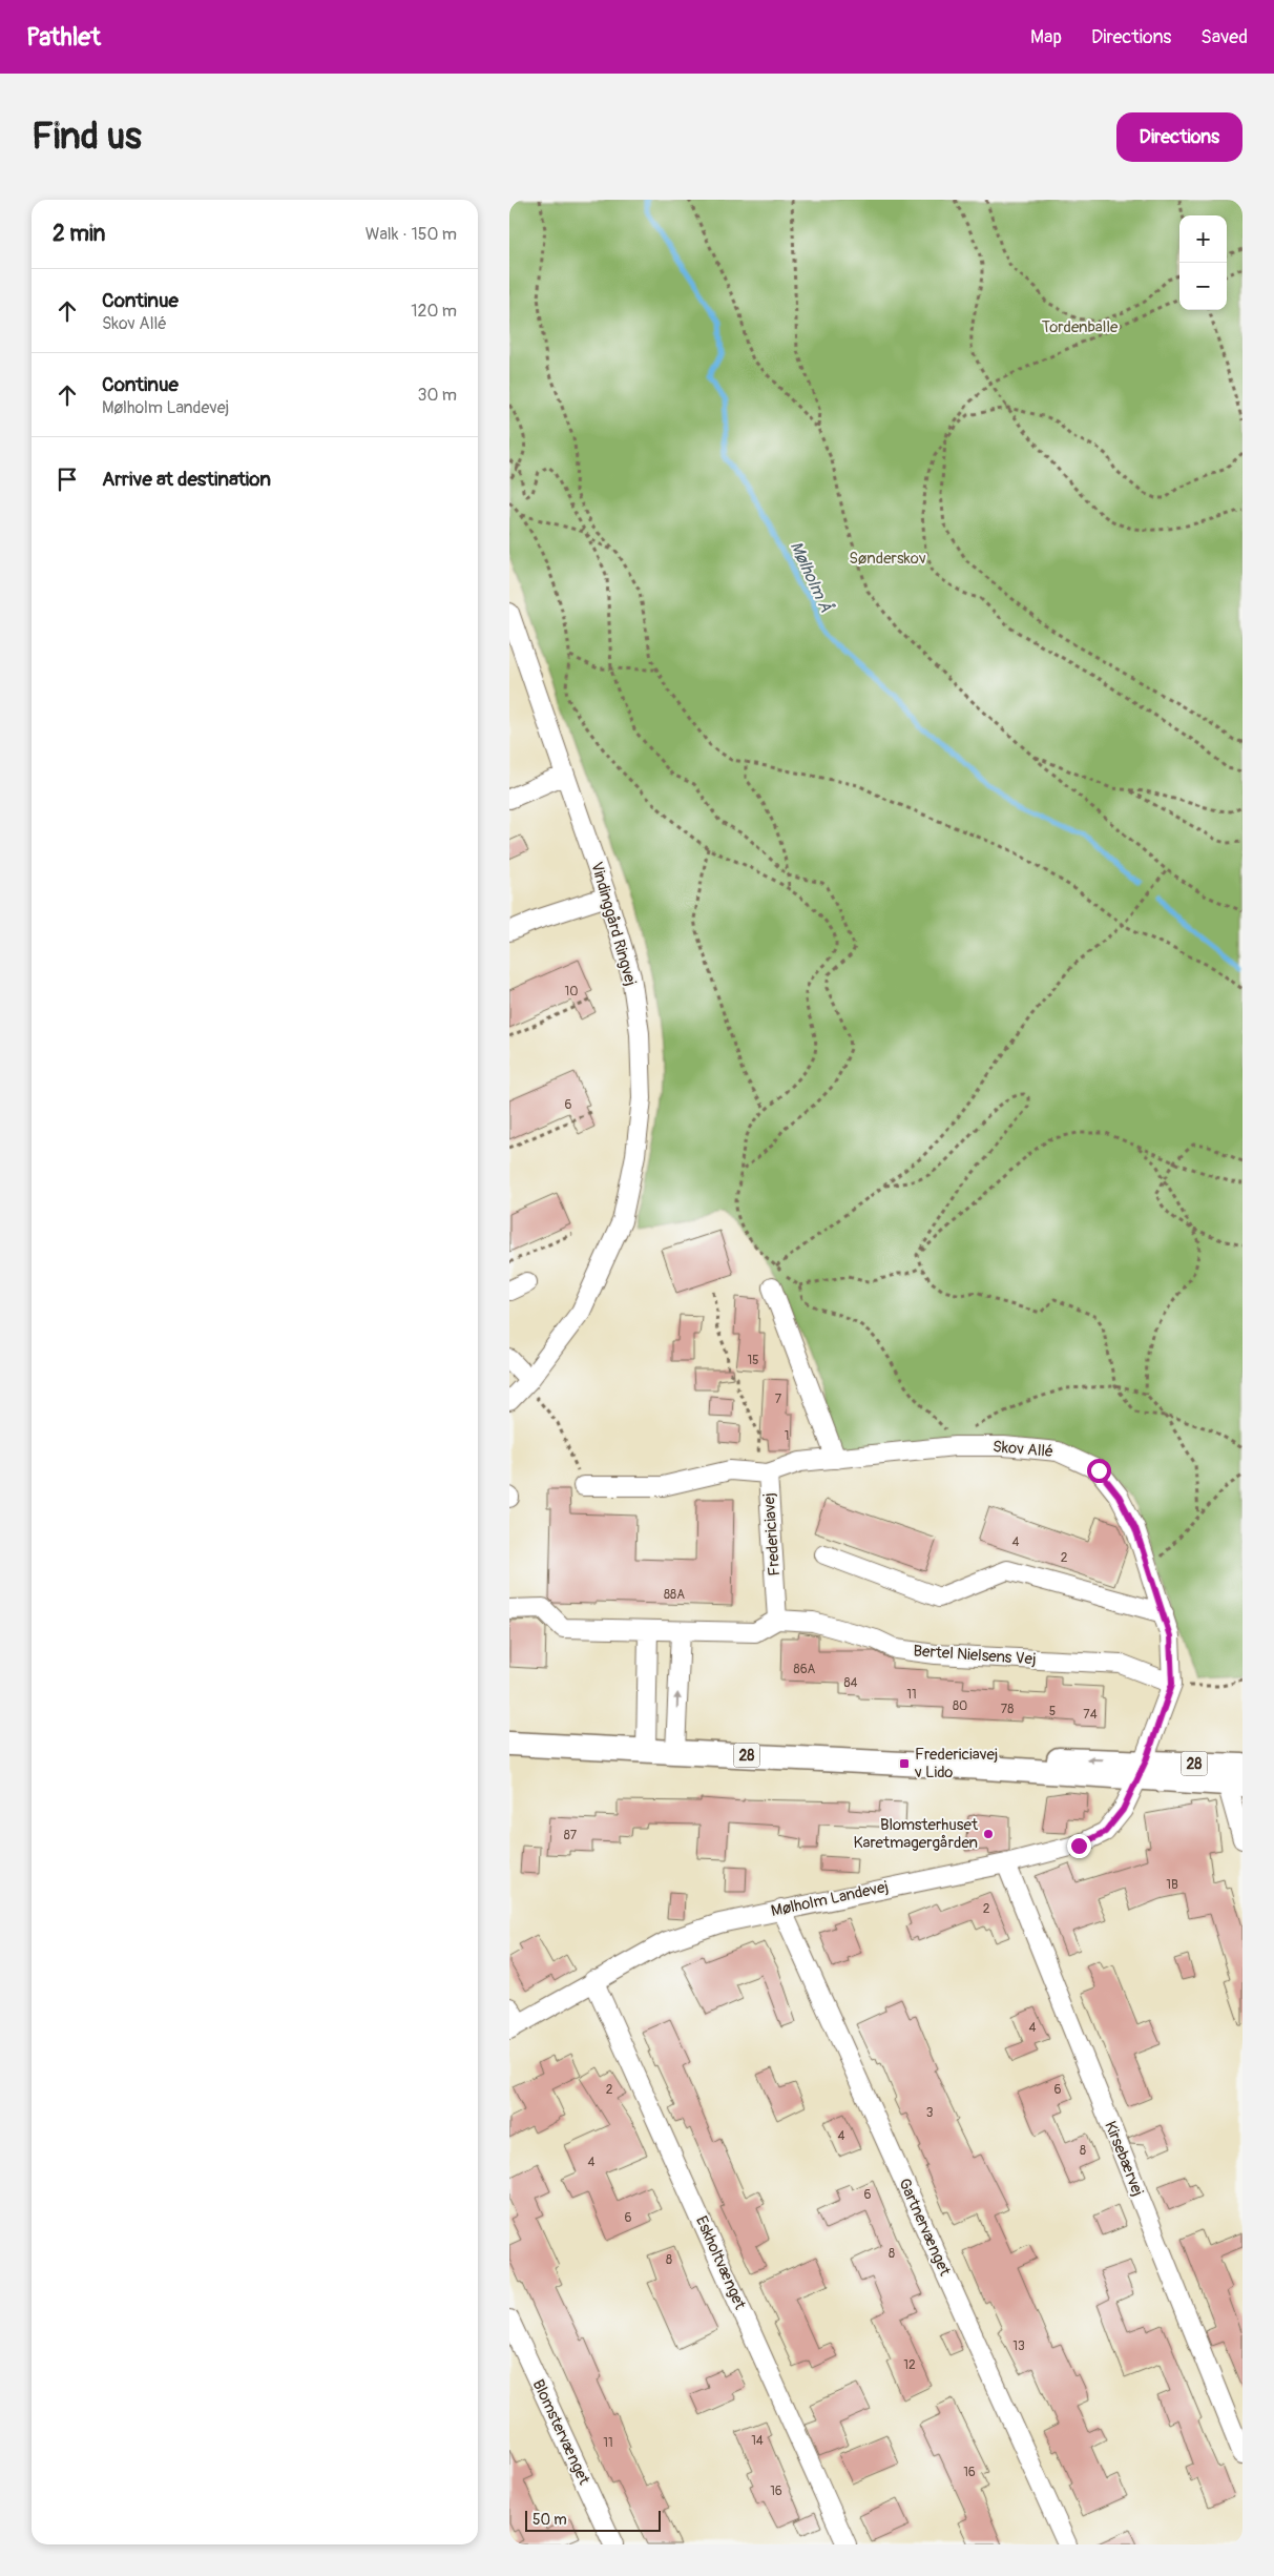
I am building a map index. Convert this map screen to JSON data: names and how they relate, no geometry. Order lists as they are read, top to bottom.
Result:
{
  "streets": {
    "main road": ["28"],
    "street": [
      "Vindinggård Ringvej",
      "Skov Allé",
      "Fredericiavej",
      "Bertel Nielsens Vej",
      "Mølholm Landevej",
      "Kirsebærvej",
      "Gartnervænget",
      "Eskholtvænget",
      "Blomstervænget"
    ]
  },
  "crossings": [
    ["Skov Allé", "Fredericiavej"],
    ["Skov Allé", "Bertel Nielsens Vej"],
    ["Skov Allé", "28"],
    ["Skov Allé", "Mølholm Landevej"],
    ["Fredericiavej", "Bertel Nielsens Vej"],
    ["28", "Mølholm Landevej"],
    ["Mølholm Landevej", "Kirsebærvej"],
    ["Mølholm Landevej", "Gartnervænget"],
    ["Mølholm Landevej", "Eskholtvænget"]
  ],
  "water": ["Mølholm Å"],
  "parks": ["Tordenballe", "Sønderskov"],
  "places": {
    "transit": ["Fredericiavej v Lido"],
    "other": ["Blomsterhuset Karetmagergården"]
  },
  "house_numbers": [
    "10",
    "6",
    "15",
    "7",
    "1",
    "4",
    "2",
    "88A",
    "86A",
    "84",
    "11",
    "80",
    "78",
    "5",
    "74",
    "87",
    "1B",
    "2",
    "4",
    "2",
    "6",
    "3",
    "4",
    "8",
    "4",
    "6",
    "6",
    "8",
    "8",
    "13",
    "12",
    "14",
    "11",
    "16",
    "16"
  ],
  "scale_bar": "50 m",
  "page": {
    "header": "Pathlet",
    "nav": ["Map", "Directions", "Saved"],
    "buttons": "Directions",
    "title": "Find us",
    "heading": ["2 min", "Walk · 150 m"],
    "map_buttons": ["+", "−"],
    "list": [
      ["Continue", "Skov Allé", "120 m"],
      ["Continue", "Mølholm Landevej", "30 m"],
      "Arrive at destination"
    ],
    "scale": "50 m"
  }
}
